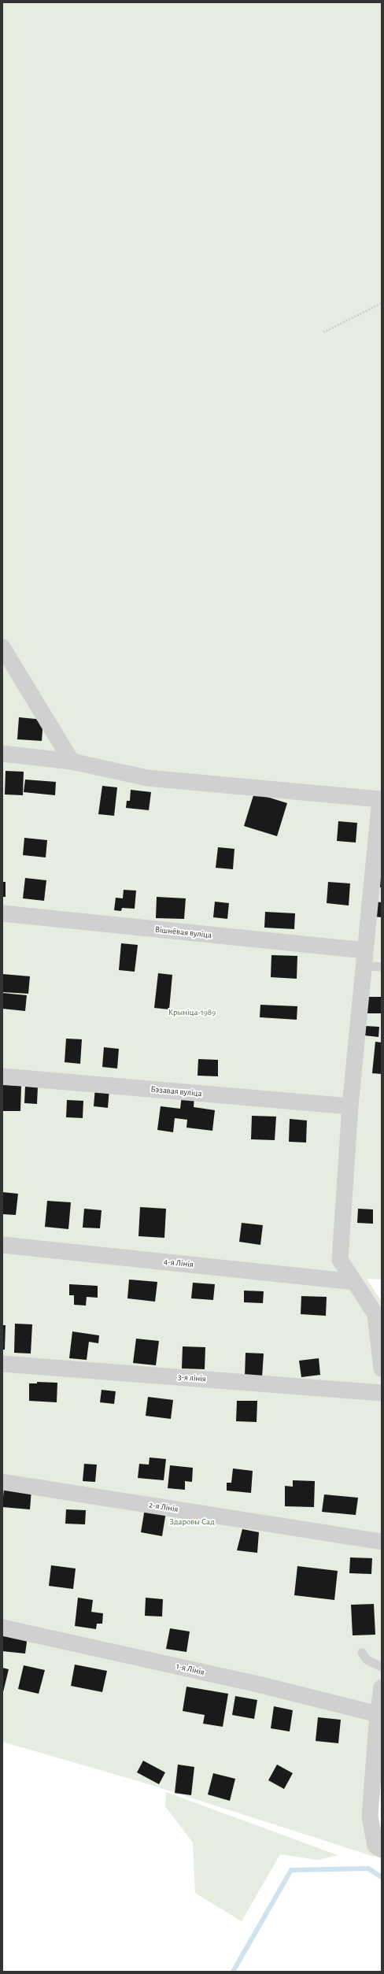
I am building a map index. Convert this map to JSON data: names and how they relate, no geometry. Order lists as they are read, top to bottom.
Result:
{
  "streets": {
    "street": [
      "Вішнёвая вуліца",
      "Бэзавая вуліца",
      "4-я Лінія",
      "3-я лінія",
      "2-я Лінія",
      "1-я Лінія"
    ]
  },
  "parks": ["Крыніца-1989", "Здаровы Сад"]
}
